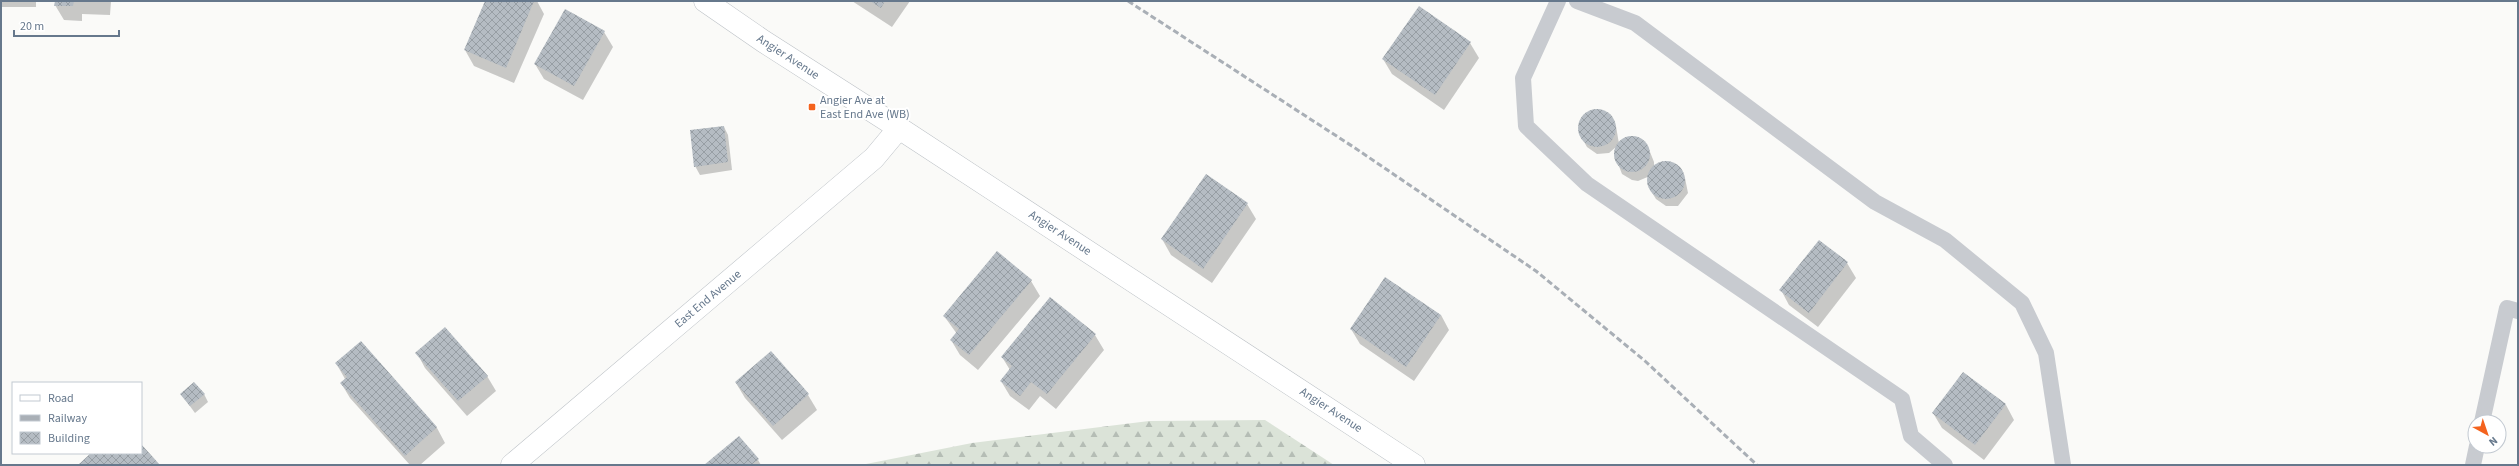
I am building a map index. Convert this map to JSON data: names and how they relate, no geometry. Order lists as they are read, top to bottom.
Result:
{
  "streets": {
    "main road": ["Angier Avenue", "East End Avenue"]
  },
  "crossings": [
    ["Angier Avenue", "East End Avenue"]
  ],
  "places": {
    "transit": ["Angier Ave at East End Ave (WB)"]
  },
  "legend": ["Road", "Railway", "Building"],
  "scale_bar": "20 m",
  "north": "bottom right"
}
